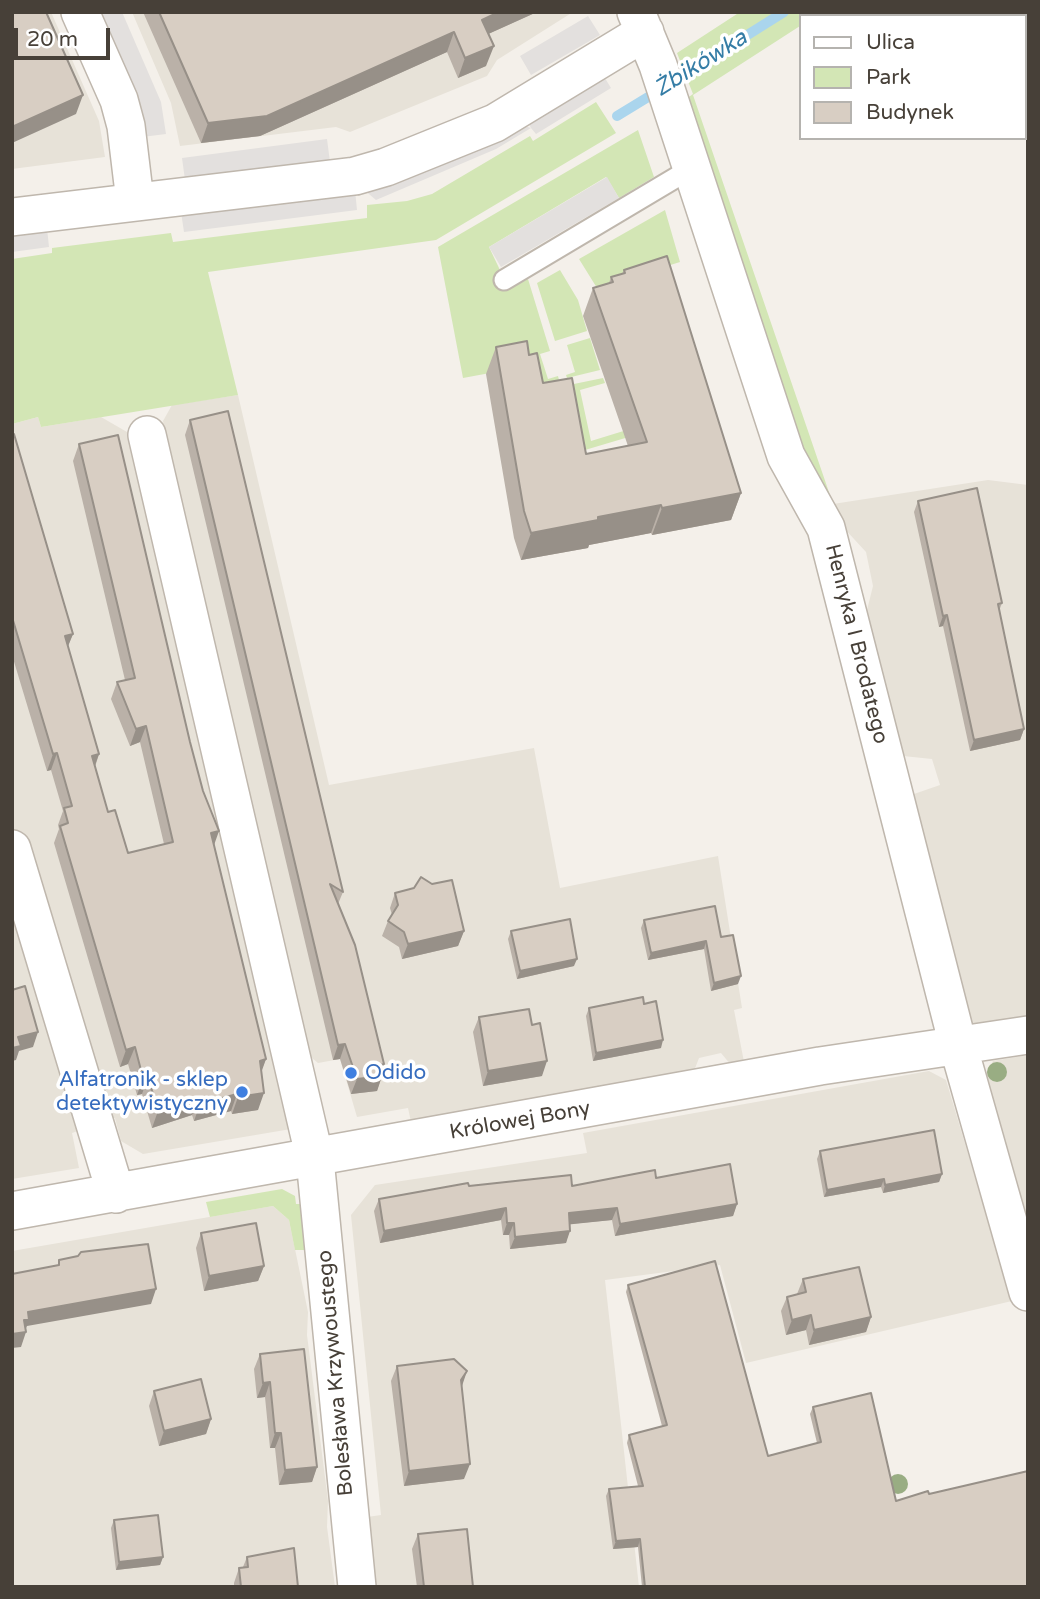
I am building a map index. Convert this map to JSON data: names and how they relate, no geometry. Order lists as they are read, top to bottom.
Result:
{
  "streets": {
    "street": ["Henryka I Brodatego", "Królowej Bony", "Bolesława Krzywoustego"]
  },
  "crossings": [
    ["Henryka I Brodatego", "Królowej Bony"],
    ["Królowej Bony", "Bolesława Krzywoustego"]
  ],
  "water": ["Żbikówka"],
  "places": ["Odido", "Alfatronik - sklep detektywistyczny"],
  "legend": ["Ulica", "Park", "Budynek"],
  "scale_bar": "20 m"
}
